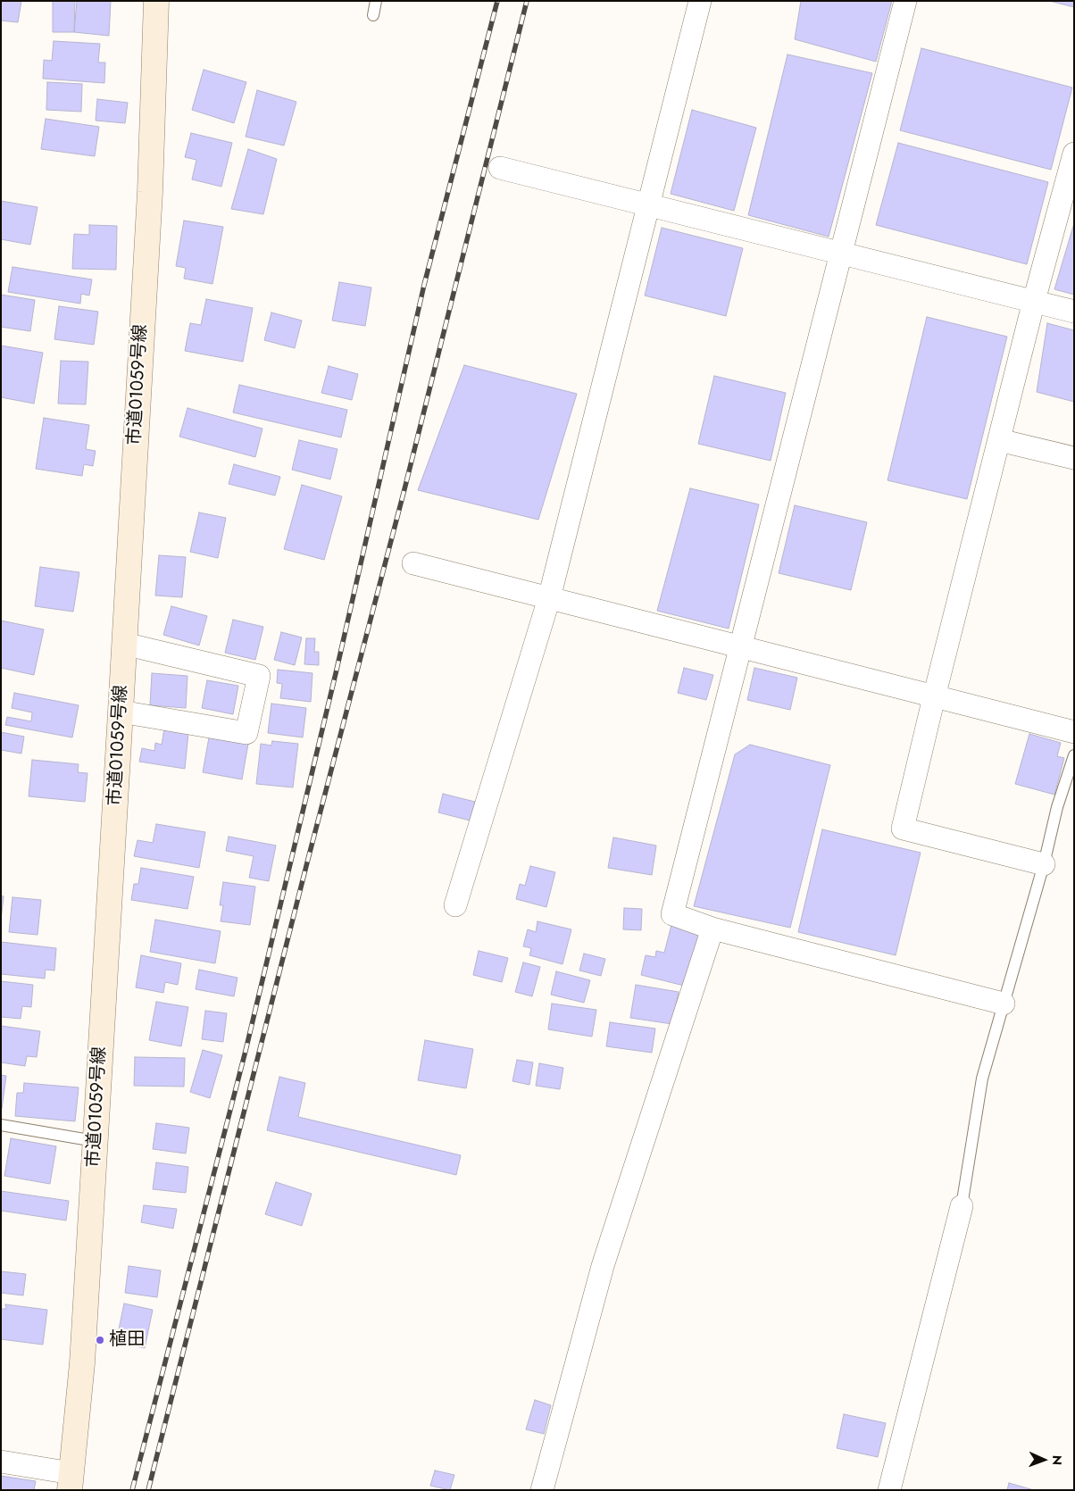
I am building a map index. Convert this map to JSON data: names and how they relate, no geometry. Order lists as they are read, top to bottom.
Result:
{
  "streets": {
    "street": ["市道01059号線"]
  },
  "places": ["植田"],
  "north": "right"
}
